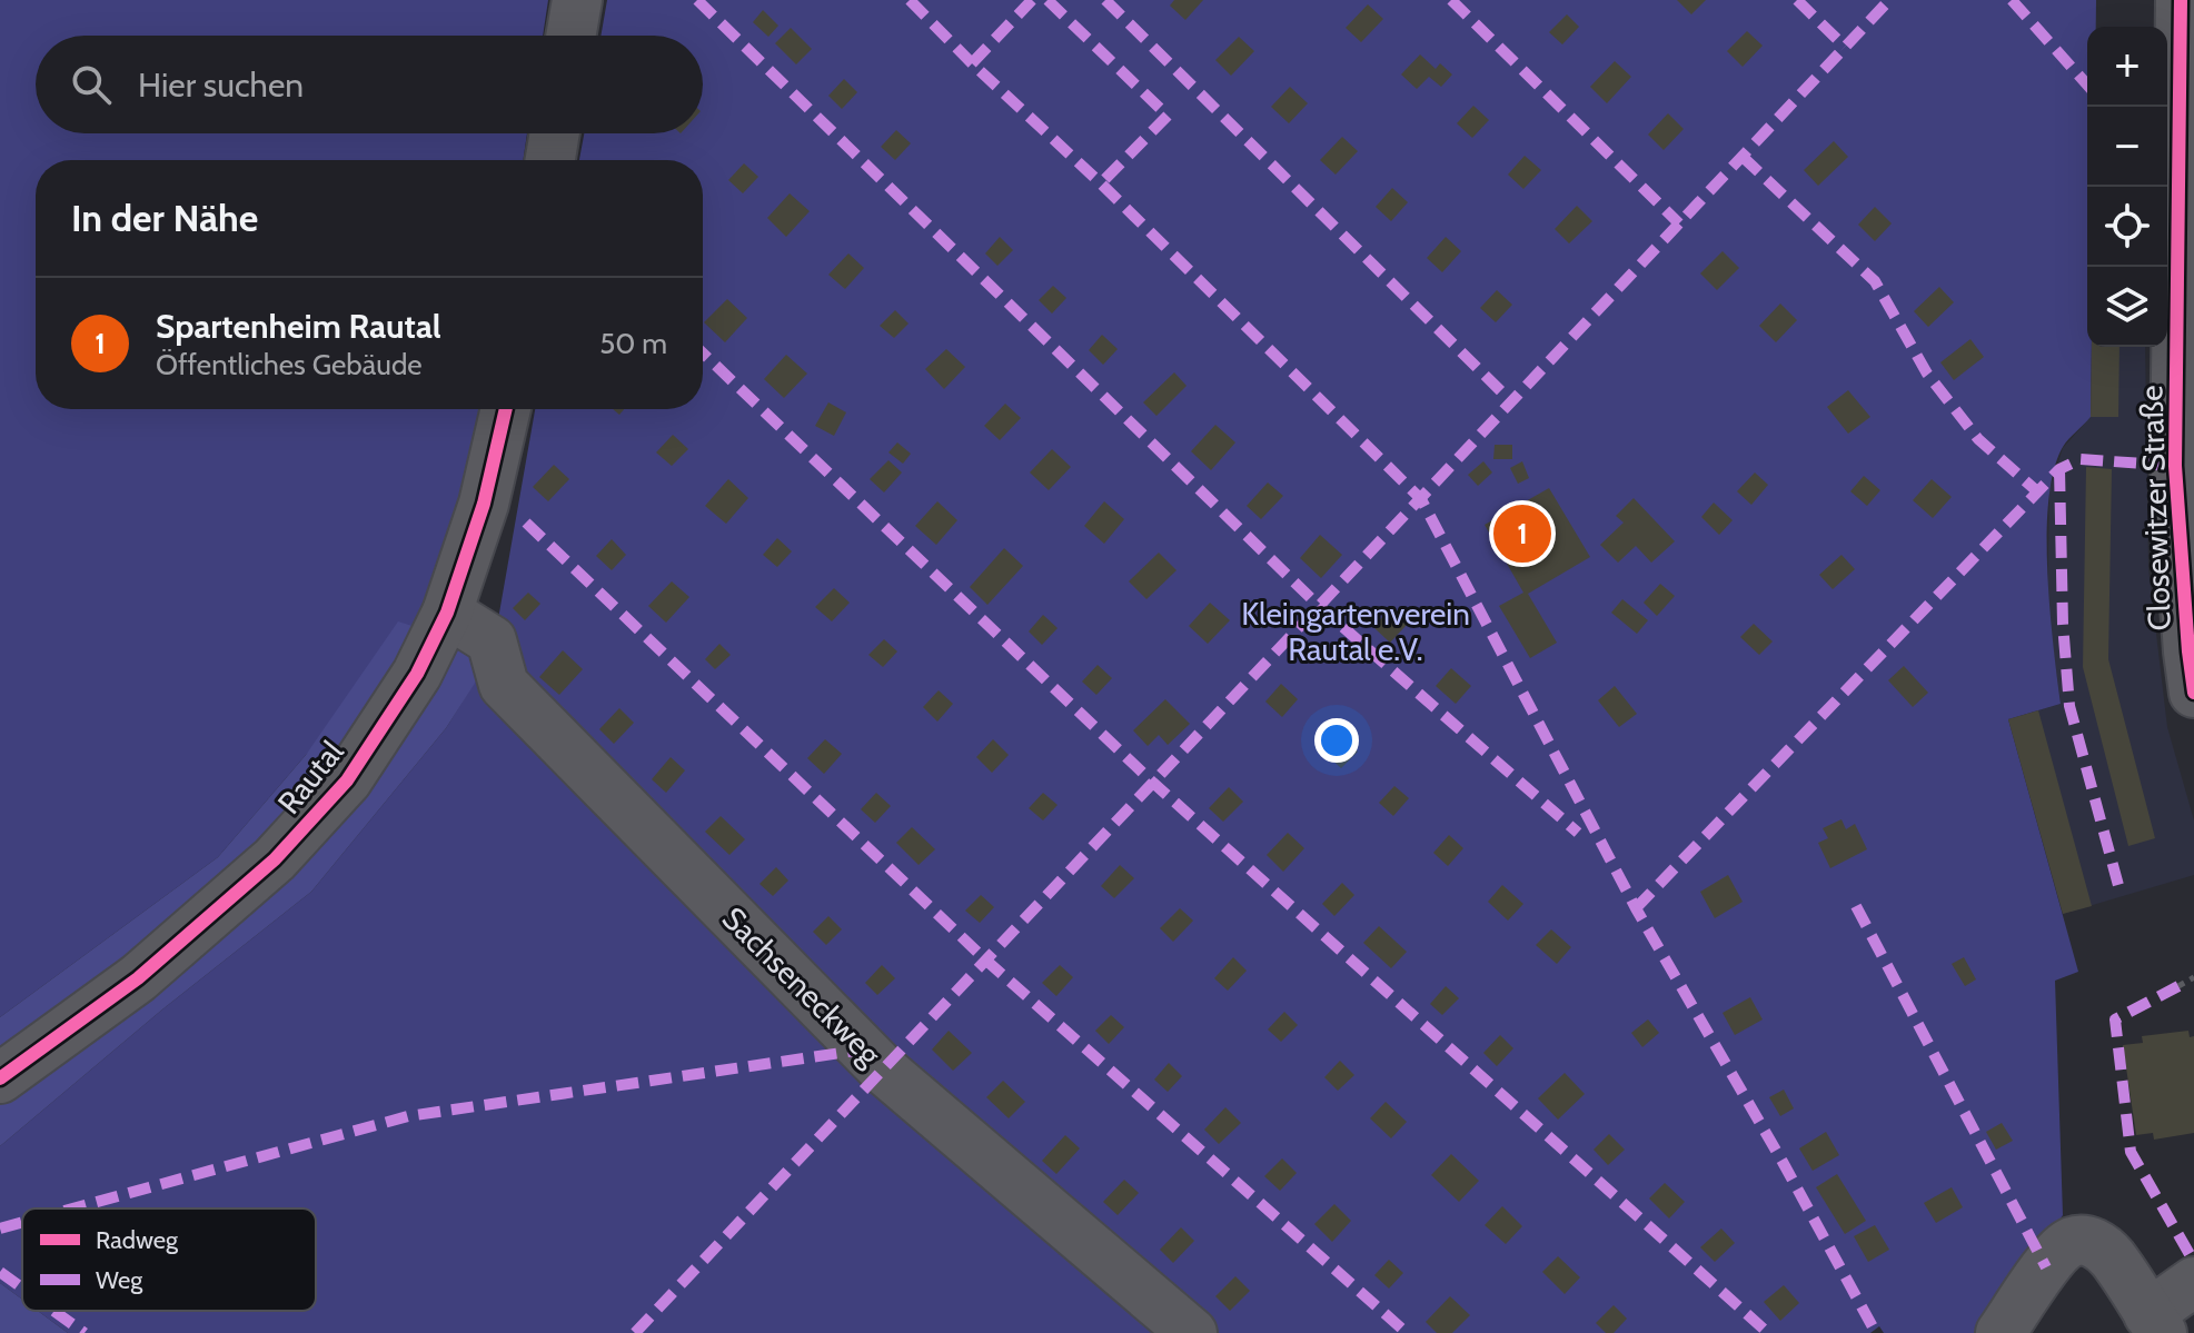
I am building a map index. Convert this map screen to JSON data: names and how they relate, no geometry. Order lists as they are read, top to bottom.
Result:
{
  "streets": {
    "street": ["Closewitzer Straße", "Rautal", "Sachseneckweg"]
  },
  "crossings": [
    ["Rautal", "Sachseneckweg"]
  ],
  "parks": ["Kleingartenverein Rautal e.V."],
  "legend": ["Radweg", "Weg"],
  "page": {
    "map_buttons": ["+", "−"],
    "search": "Hier suchen",
    "heading": "In der Nähe",
    "list": [
      {
        "mark": "1",
        "name": "Spartenheim Rautal",
        "note": "Öffentliches Gebäude",
        "value": "50 m"
      }
    ],
    "pins": "1"
  }
}
